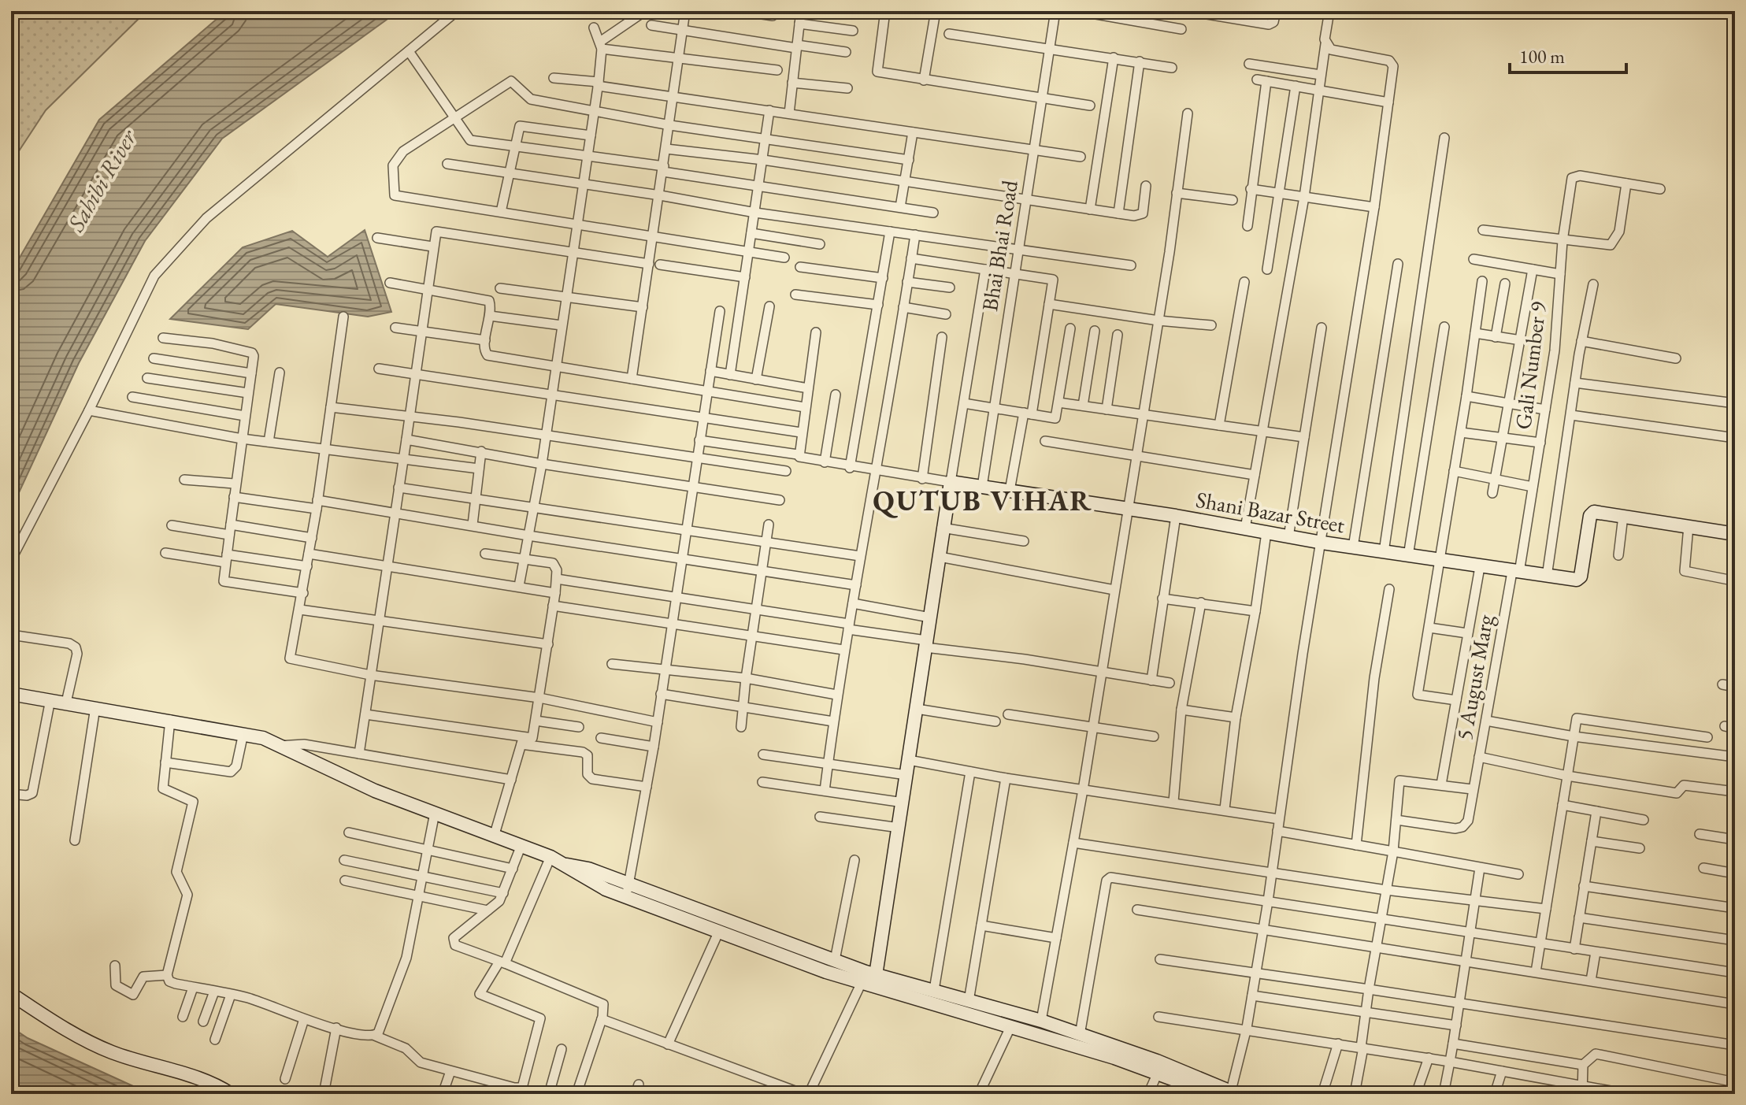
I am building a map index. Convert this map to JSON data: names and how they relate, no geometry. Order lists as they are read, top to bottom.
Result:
{
  "streets": {
    "street": [
      "Bhai Bhai Road",
      "Gali Number 9",
      "Shani Bazar Street",
      "5 August Marg"
    ]
  },
  "crossings": [
    ["Bhai Bhai Road", "Shani Bazar Street"],
    ["Gali Number 9", "Shani Bazar Street"],
    ["Gali Number 9", "5 August Marg"],
    ["Shani Bazar Street", "5 August Marg"]
  ],
  "districts": ["QUTUB VIHAR"],
  "water": ["Sahibi River"],
  "scale_bar": "100 m"
}
